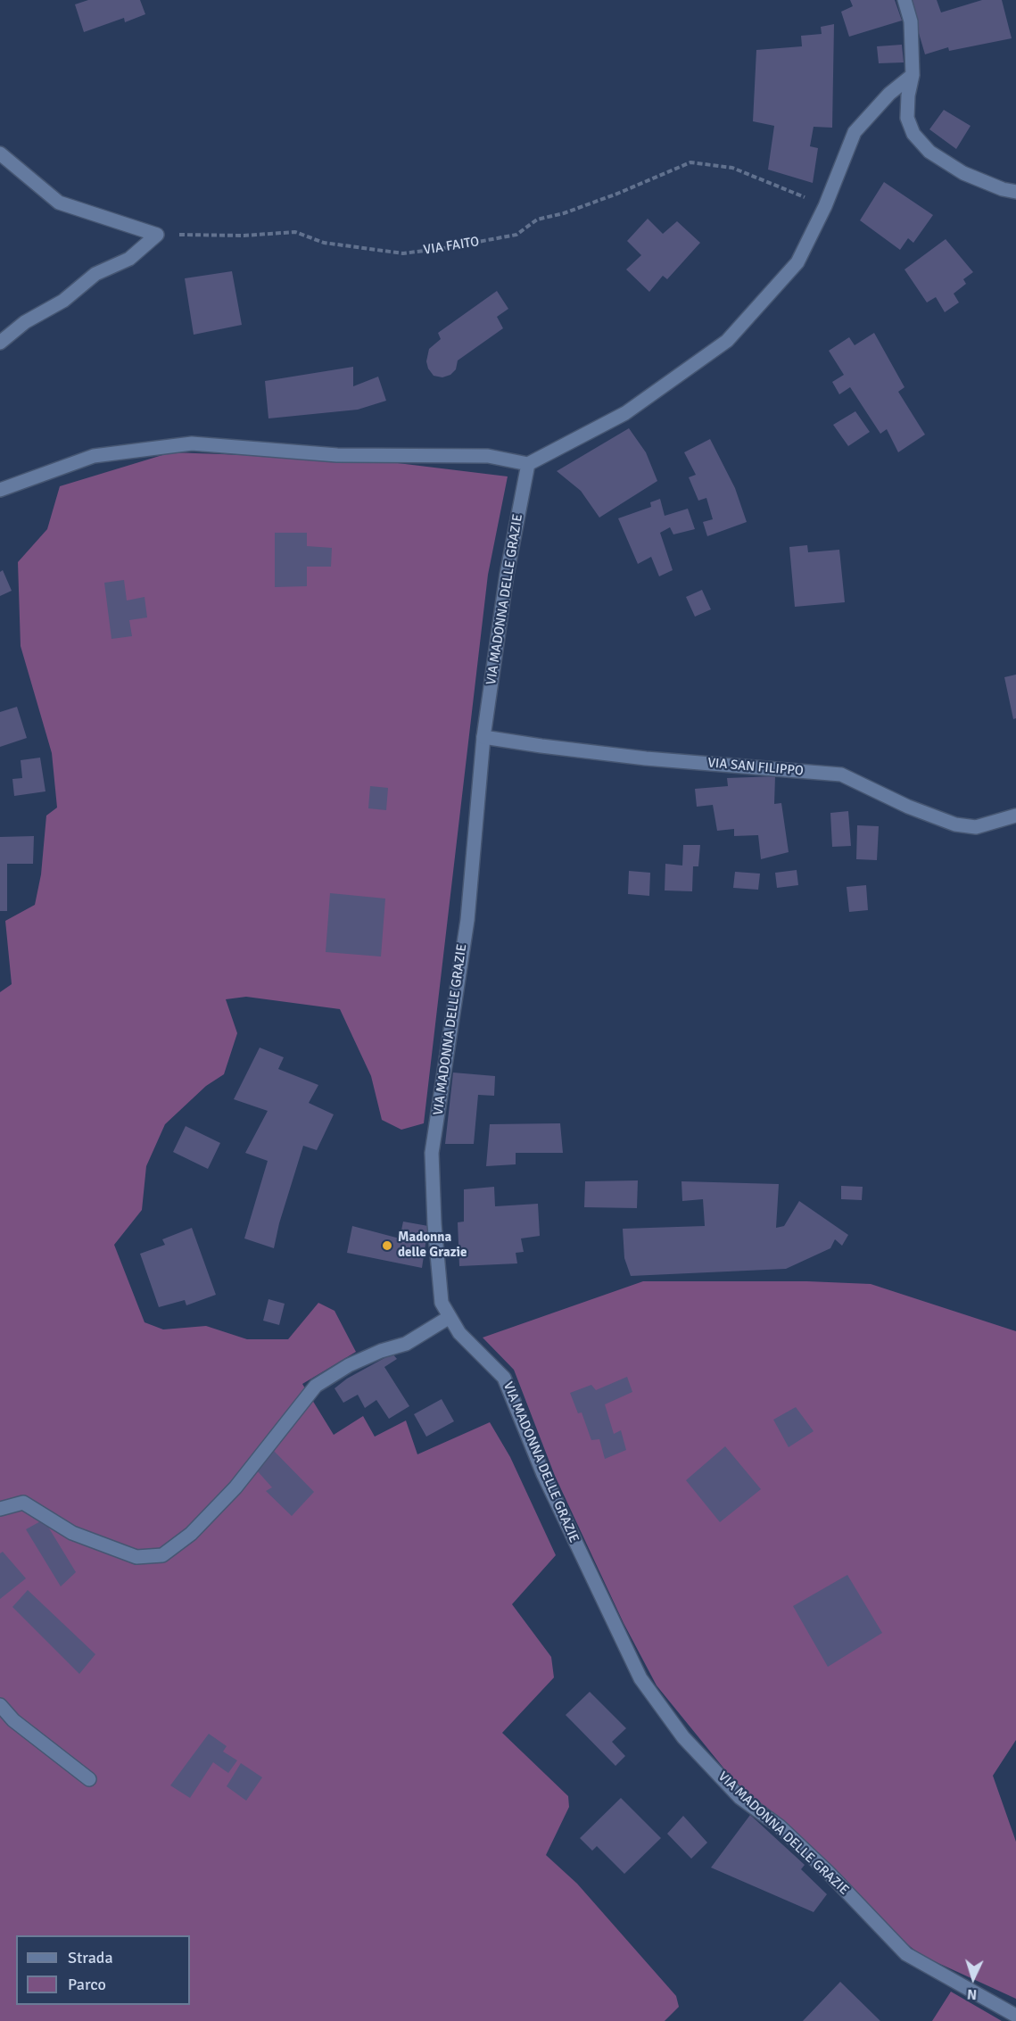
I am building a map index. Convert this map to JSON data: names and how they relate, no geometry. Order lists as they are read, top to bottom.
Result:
{
  "streets": {
    "street": ["VIA MADONNA DELLE GRAZIE", "VIA SAN FILIPPO"],
    "path": ["VIA FAITO"]
  },
  "crossings": [
    ["VIA MADONNA DELLE GRAZIE", "VIA SAN FILIPPO"]
  ],
  "places": ["Madonna delle Grazie"],
  "legend": ["Strada", "Parco"],
  "north": "bottom"
}
